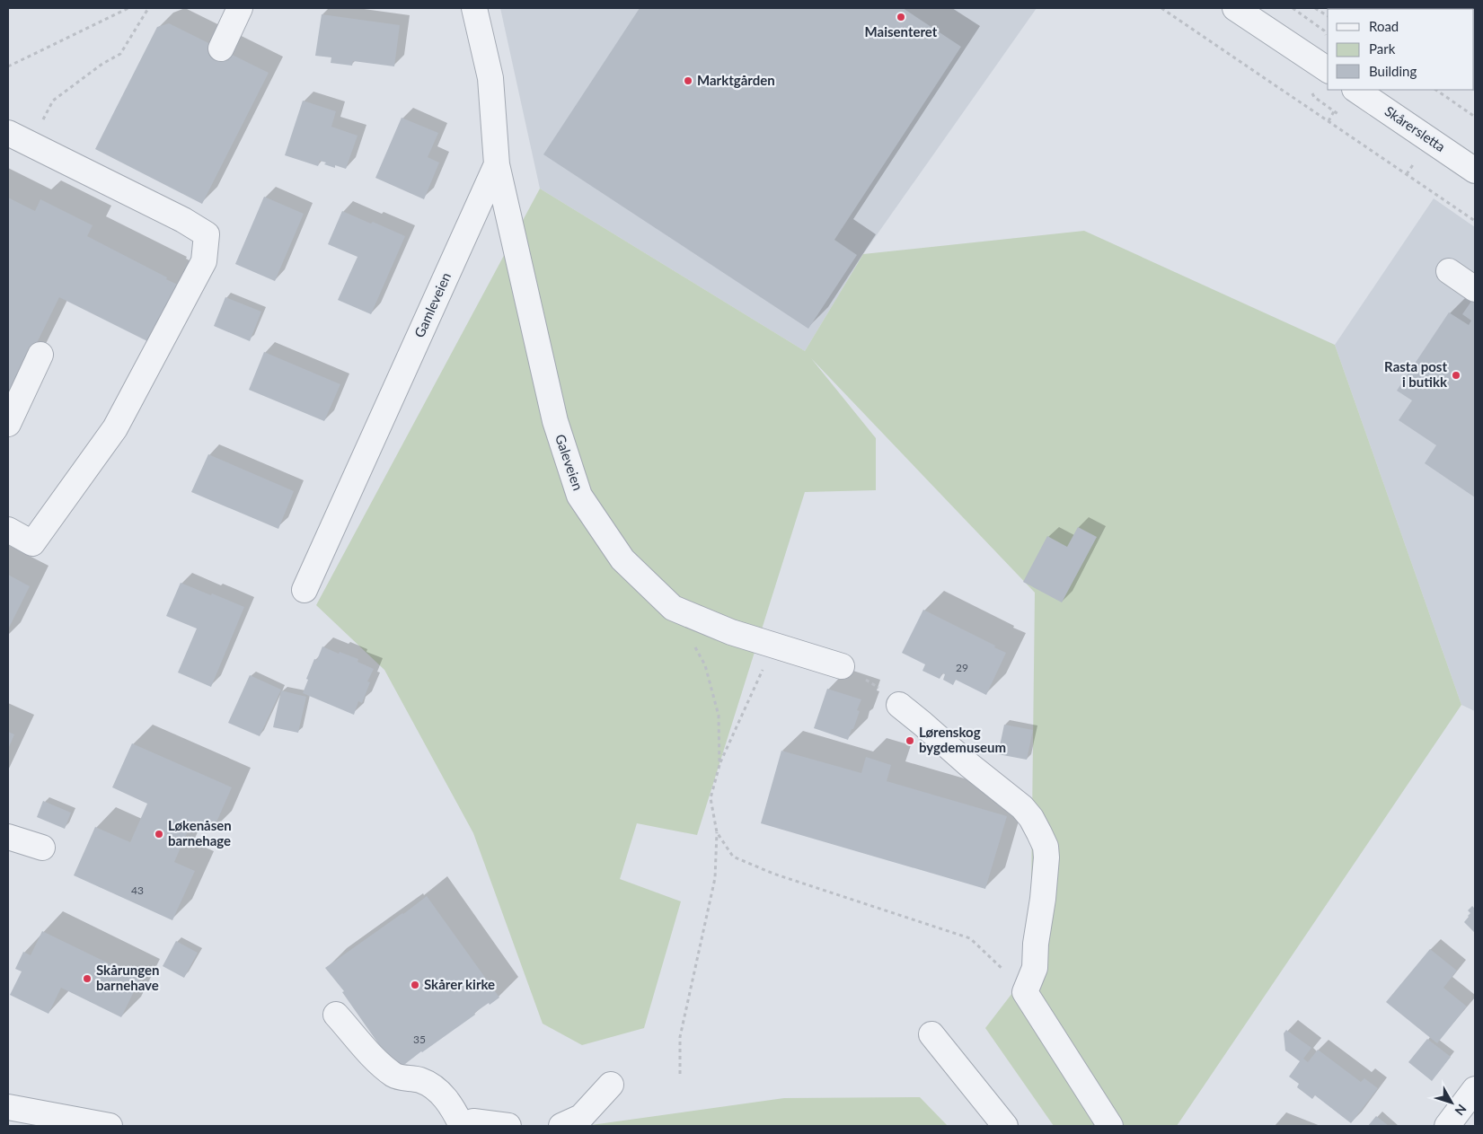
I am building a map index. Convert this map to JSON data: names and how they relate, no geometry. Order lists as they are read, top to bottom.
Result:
{
  "streets": {
    "street": ["Skårersletta", "Gamleveien", "Galeveien"]
  },
  "crossings": [
    ["Gamleveien", "Galeveien"]
  ],
  "places": [
    "Maisenteret",
    "Marktgården",
    "Rasta post i butikk",
    "Lørenskog bygdemuseum",
    "Løkenåsen barnehage",
    "Skårungen barnehave",
    "Skårer kirke"
  ],
  "house_numbers": ["29", "43", "35"],
  "legend": ["Road", "Park", "Building"],
  "north": "bottom right"
}
